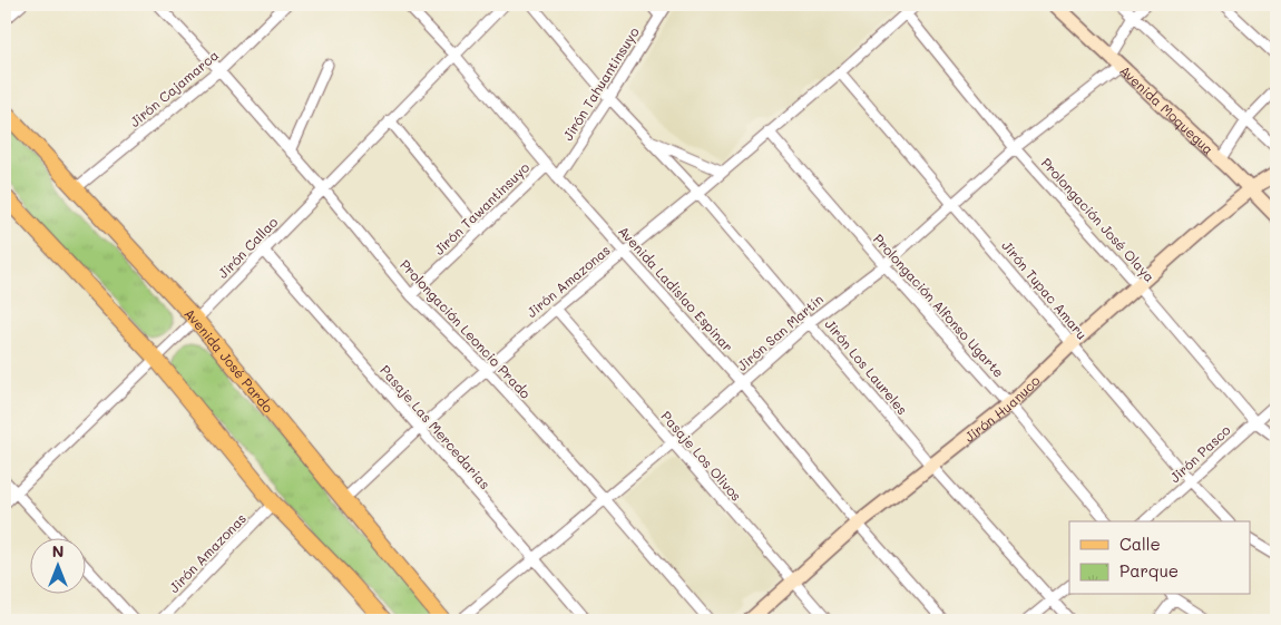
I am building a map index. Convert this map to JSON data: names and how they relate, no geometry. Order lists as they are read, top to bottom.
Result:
{
  "streets": {
    "main road": ["Avenida Moquegua", "Avenida José Pardo", "Jirón Huanuco"],
    "street": [
      "Jirón Tahuantinsuyo",
      "Jirón Cajamarca",
      "Jirón Tawantinsuyo",
      "Prolongación José Olaya",
      "Jirón Callao",
      "Jirón Amazonas",
      "Avenida Ladislao Espinar",
      "Jirón Tupac Amaru",
      "Prolongación Alfonso Ugarte",
      "Prolongación Leoncio Prado",
      "Jirón San Martín",
      "Jirón Los Laureles",
      "Pasaje Las Mercedarias",
      "Jirón Pasco",
      "Pasaje Los Olivos"
    ]
  },
  "crossings": [
    ["Jirón Tahuantinsuyo", "Avenida Ladislao Espinar"],
    ["Jirón Tahuantinsuyo", "Jirón Los Laureles"],
    ["Jirón Cajamarca", "Prolongación Leoncio Prado"],
    ["Jirón Cajamarca", "Avenida José Pardo"],
    ["Avenida Moquegua", "Jirón San Martín"],
    ["Avenida Moquegua", "Jirón Huanuco"],
    ["Jirón Tawantinsuyo", "Avenida Ladislao Espinar"],
    ["Jirón Tawantinsuyo", "Prolongación Leoncio Prado"],
    ["Prolongación José Olaya", "Jirón Amazonas"],
    ["Prolongación José Olaya", "Jirón San Martín"],
    ["Prolongación José Olaya", "Jirón Huanuco"],
    ["Prolongación José Olaya", "Jirón Pasco"],
    ["Jirón Callao", "Avenida Ladislao Espinar"],
    ["Jirón Callao", "Prolongación Leoncio Prado"],
    ["Jirón Callao", "Avenida José Pardo"],
    ["Jirón Callao", "Pasaje Las Mercedarias"],
    ["Jirón Amazonas", "Avenida Ladislao Espinar"],
    ["Jirón Amazonas", "Jirón Tupac Amaru"],
    ["Jirón Amazonas", "Prolongación Alfonso Ugarte"],
    ["Jirón Amazonas", "Prolongación Leoncio Prado"],
    ["Jirón Amazonas", "Avenida José Pardo"],
    ["Jirón Amazonas", "Jirón Los Laureles"],
    ["Jirón Amazonas", "Pasaje Las Mercedarias"],
    ["Jirón Amazonas", "Pasaje Los Olivos"],
    ["Avenida Ladislao Espinar", "Jirón San Martín"],
    ["Avenida Ladislao Espinar", "Jirón Huanuco"],
    ["Jirón Tupac Amaru", "Jirón San Martín"],
    ["Jirón Tupac Amaru", "Jirón Huanuco"],
    ["Jirón Tupac Amaru", "Jirón Pasco"],
    ["Prolongación Alfonso Ugarte", "Jirón San Martín"],
    ["Prolongación Alfonso Ugarte", "Jirón Huanuco"],
    ["Prolongación Leoncio Prado", "Jirón San Martín"],
    ["Jirón San Martín", "Jirón Los Laureles"],
    ["Jirón San Martín", "Pasaje Las Mercedarias"],
    ["Jirón San Martín", "Pasaje Los Olivos"],
    ["Jirón Los Laureles", "Jirón Huanuco"],
    ["Jirón Huanuco", "Pasaje Los Olivos"]
  ],
  "legend": ["Calle", "Parque"],
  "north": "top"
}
